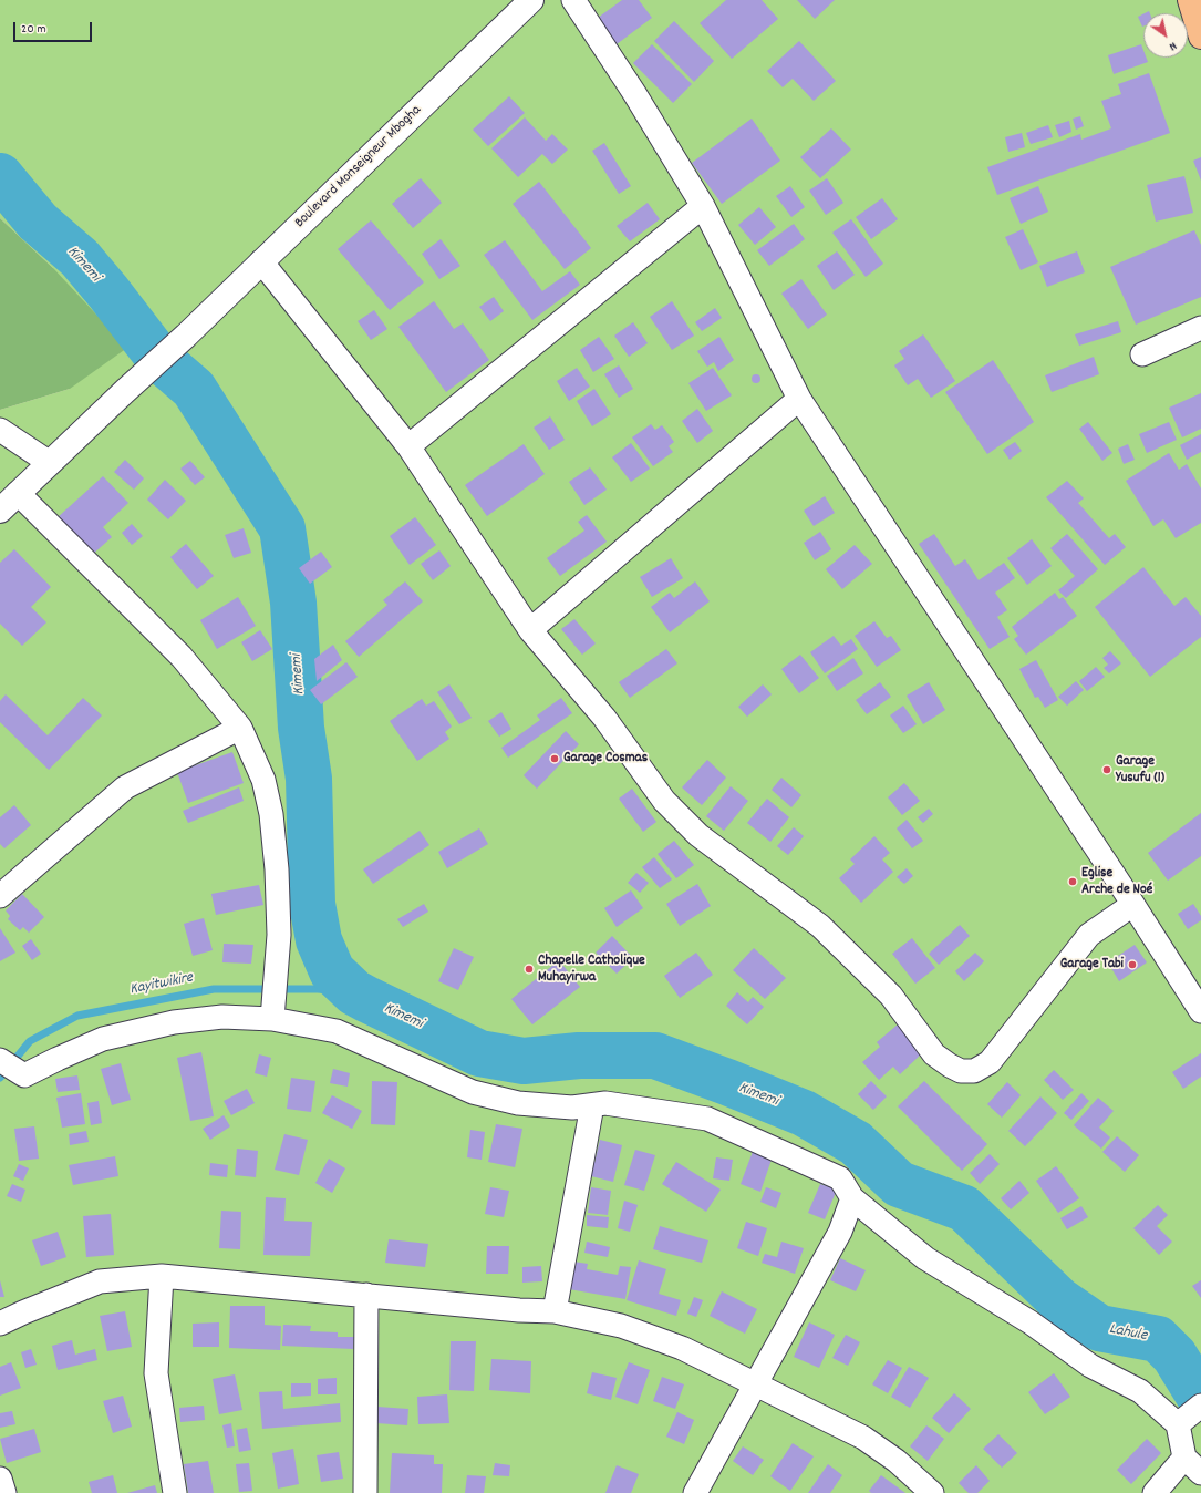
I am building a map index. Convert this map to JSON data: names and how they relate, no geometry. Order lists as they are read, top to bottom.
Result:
{
  "streets": {
    "street": ["Boulevard Monseigneur Mbogha"]
  },
  "water": ["Kimemi", "Kayitwikire", "Lahule"],
  "places": [
    "Garage Cosmas",
    "Garage Yusufu (1)",
    "Eglise Arche de Noé",
    "Garage Tabi",
    "Chapelle Catholique Muhayirwa"
  ],
  "scale_bar": "20 m",
  "north": "bottom right"
}
